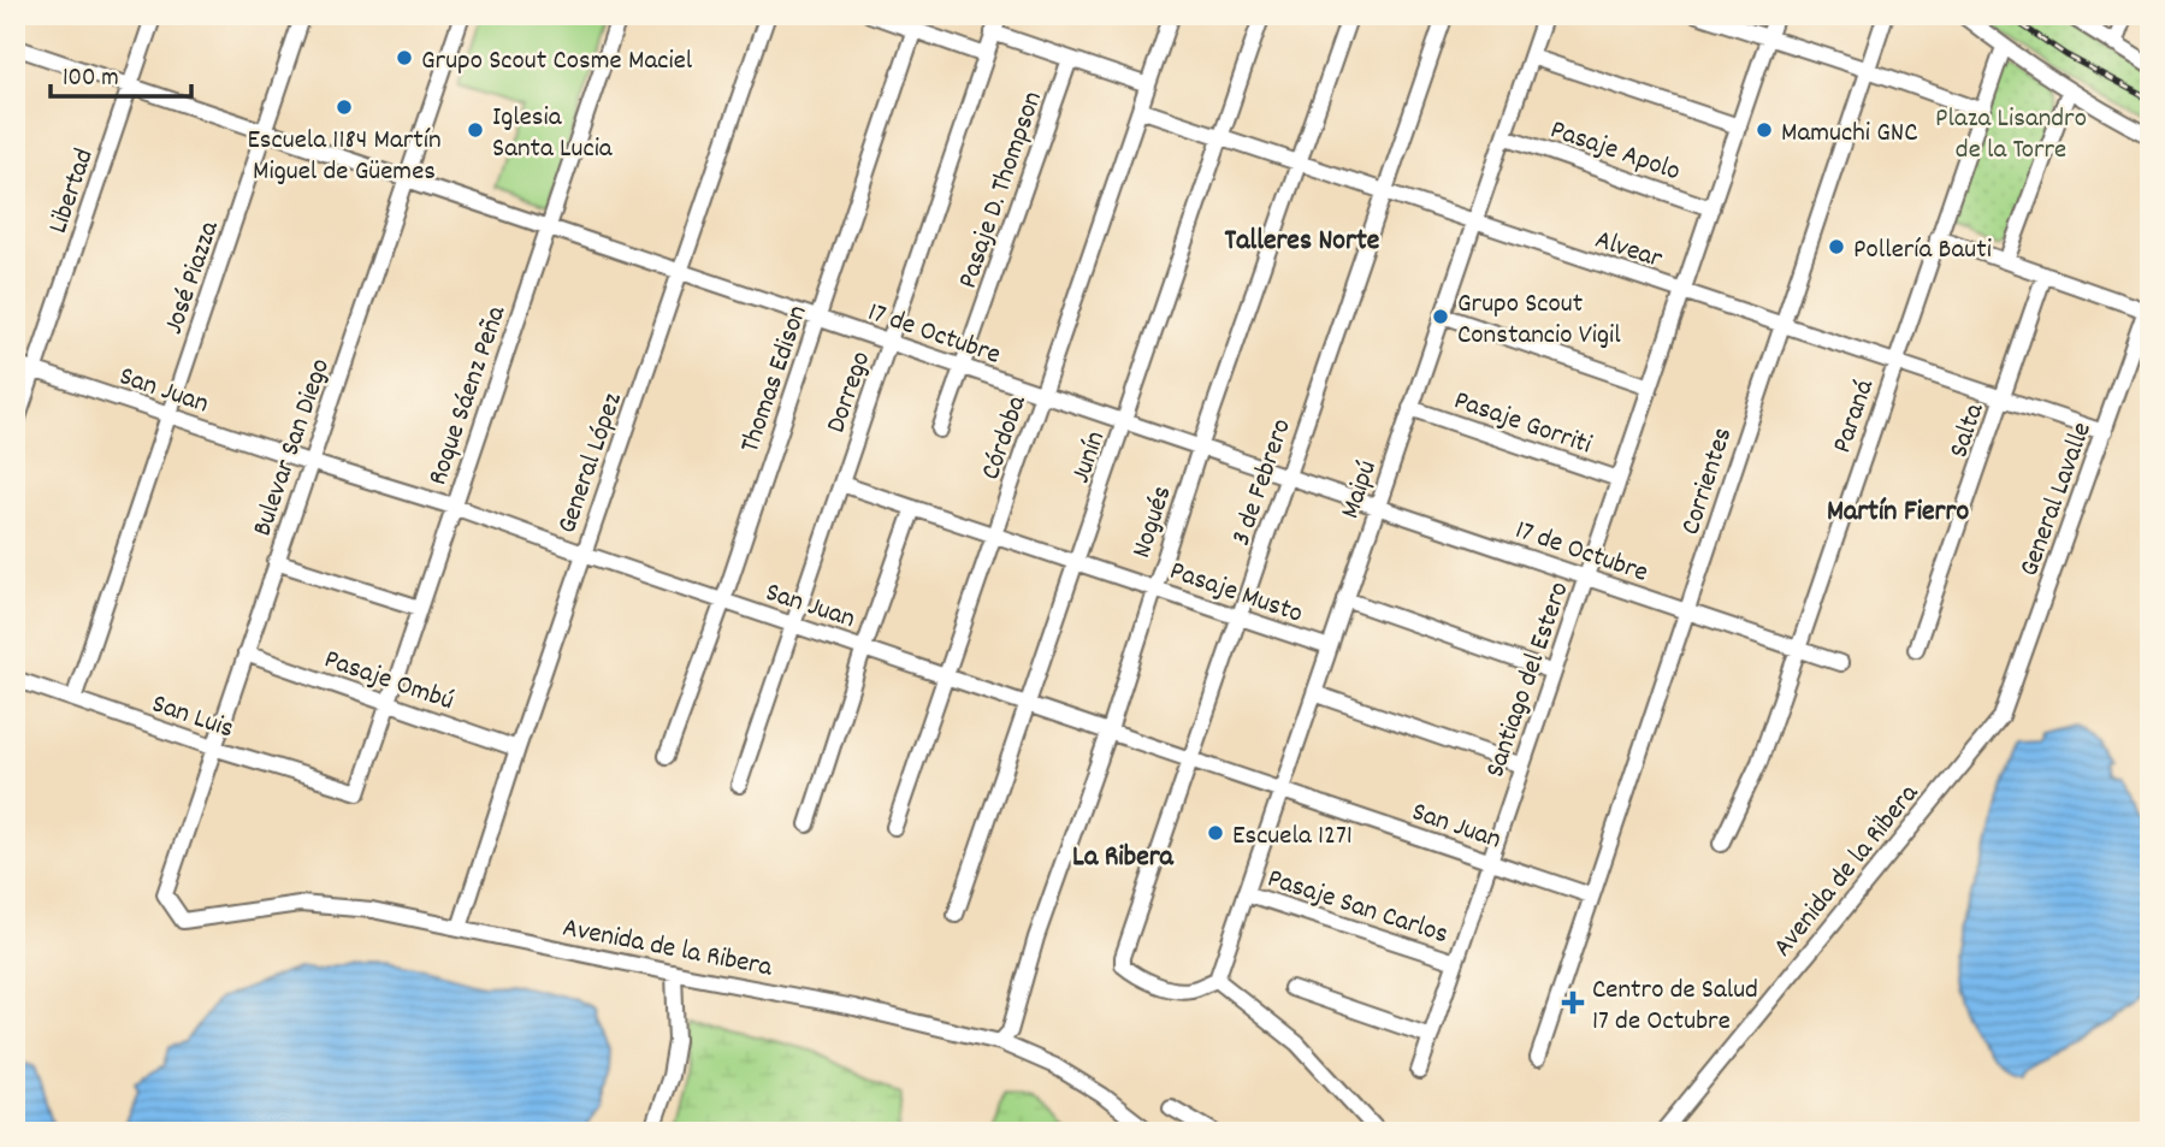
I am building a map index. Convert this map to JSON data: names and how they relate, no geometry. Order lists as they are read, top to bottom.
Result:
{
  "streets": {
    "street": [
      "Pasaje Apolo",
      "Pasaje D. Thompson",
      "Libertad",
      "Alvear",
      "José Piazza",
      "17 de Octubre",
      "Thomas Edison",
      "San Juan",
      "Dorrego",
      "Roque Sáenz Peña",
      "Paraná",
      "Pasaje Gorriti",
      "Salta",
      "Córdoba",
      "Bulevar San Diego",
      "Junín",
      "General López",
      "Corrientes",
      "3 de Febrero",
      "Maipú",
      "General Lavalle",
      "Nogués",
      "Pasaje Musto",
      "Pasaje Ombú",
      "Santiago del Estero",
      "San Luis",
      "Avenida de la Ribera",
      "Pasaje San Carlos"
    ]
  },
  "crossings": [
    ["Pasaje Apolo", "Maipú"],
    ["Pasaje Apolo", "Santiago del Estero"],
    ["Pasaje D. Thompson", "17 de Octubre"],
    ["Libertad", "17 de Octubre"],
    ["Libertad", "San Juan"],
    ["Alvear", "Paraná"],
    ["Alvear", "Salta"],
    ["Alvear", "Córdoba"],
    ["Alvear", "Junín"],
    ["Alvear", "Corrientes"],
    ["Alvear", "3 de Febrero"],
    ["Alvear", "Maipú"],
    ["Alvear", "General Lavalle"],
    ["Alvear", "Nogués"],
    ["Alvear", "Santiago del Estero"],
    ["José Piazza", "17 de Octubre"],
    ["José Piazza", "San Juan"],
    ["José Piazza", "San Luis"],
    ["17 de Octubre", "Thomas Edison"],
    ["17 de Octubre", "Dorrego"],
    ["17 de Octubre", "Roque Sáenz Peña"],
    ["17 de Octubre", "Paraná"],
    ["17 de Octubre", "Córdoba"],
    ["17 de Octubre", "Bulevar San Diego"],
    ["17 de Octubre", "Junín"],
    ["17 de Octubre", "General López"],
    ["17 de Octubre", "Corrientes"],
    ["17 de Octubre", "3 de Febrero"],
    ["17 de Octubre", "Maipú"],
    ["17 de Octubre", "Nogués"],
    ["17 de Octubre", "Santiago del Estero"],
    ["Thomas Edison", "San Juan"],
    ["San Juan", "Dorrego"],
    ["San Juan", "Roque Sáenz Peña"],
    ["San Juan", "Córdoba"],
    ["San Juan", "Bulevar San Diego"],
    ["San Juan", "Junín"],
    ["San Juan", "General López"],
    ["San Juan", "Corrientes"],
    ["San Juan", "3 de Febrero"],
    ["San Juan", "Maipú"],
    ["San Juan", "Nogués"],
    ["San Juan", "Santiago del Estero"],
    ["Dorrego", "Pasaje Musto"],
    ["Roque Sáenz Peña", "Pasaje Ombú"],
    ["Roque Sáenz Peña", "San Luis"],
    ["Pasaje Gorriti", "Maipú"],
    ["Pasaje Gorriti", "Santiago del Estero"],
    ["Córdoba", "Pasaje Musto"],
    ["Bulevar San Diego", "Pasaje Ombú"],
    ["Bulevar San Diego", "San Luis"],
    ["Bulevar San Diego", "Avenida de la Ribera"],
    ["Junín", "Pasaje Musto"],
    ["General López", "Pasaje Ombú"],
    ["General López", "Avenida de la Ribera"],
    ["3 de Febrero", "Maipú"],
    ["3 de Febrero", "Pasaje Musto"],
    ["Maipú", "Pasaje Musto"],
    ["Maipú", "Pasaje San Carlos"],
    ["General Lavalle", "Avenida de la Ribera"],
    ["Nogués", "Pasaje Musto"],
    ["Nogués", "Avenida de la Ribera"],
    ["Santiago del Estero", "Pasaje San Carlos"]
  ],
  "districts": ["Talleres Norte", "Martín Fierro", "La Ribera"],
  "parks": ["Plaza Lisandro de la Torre"],
  "places": {
    "other": [
      "Grupo Scout Cosme Maciel",
      "Escuela 1184 Martín Miguel de Güemes",
      "Iglesia Santa Lucia",
      "Mamuchi GNC",
      "Pollería Bauti",
      "Grupo Scout Constancio Vigil",
      "Escuela 1271"
    ],
    "health": ["Centro de Salud 17 de Octubre"]
  },
  "scale_bar": "100 m"
}
